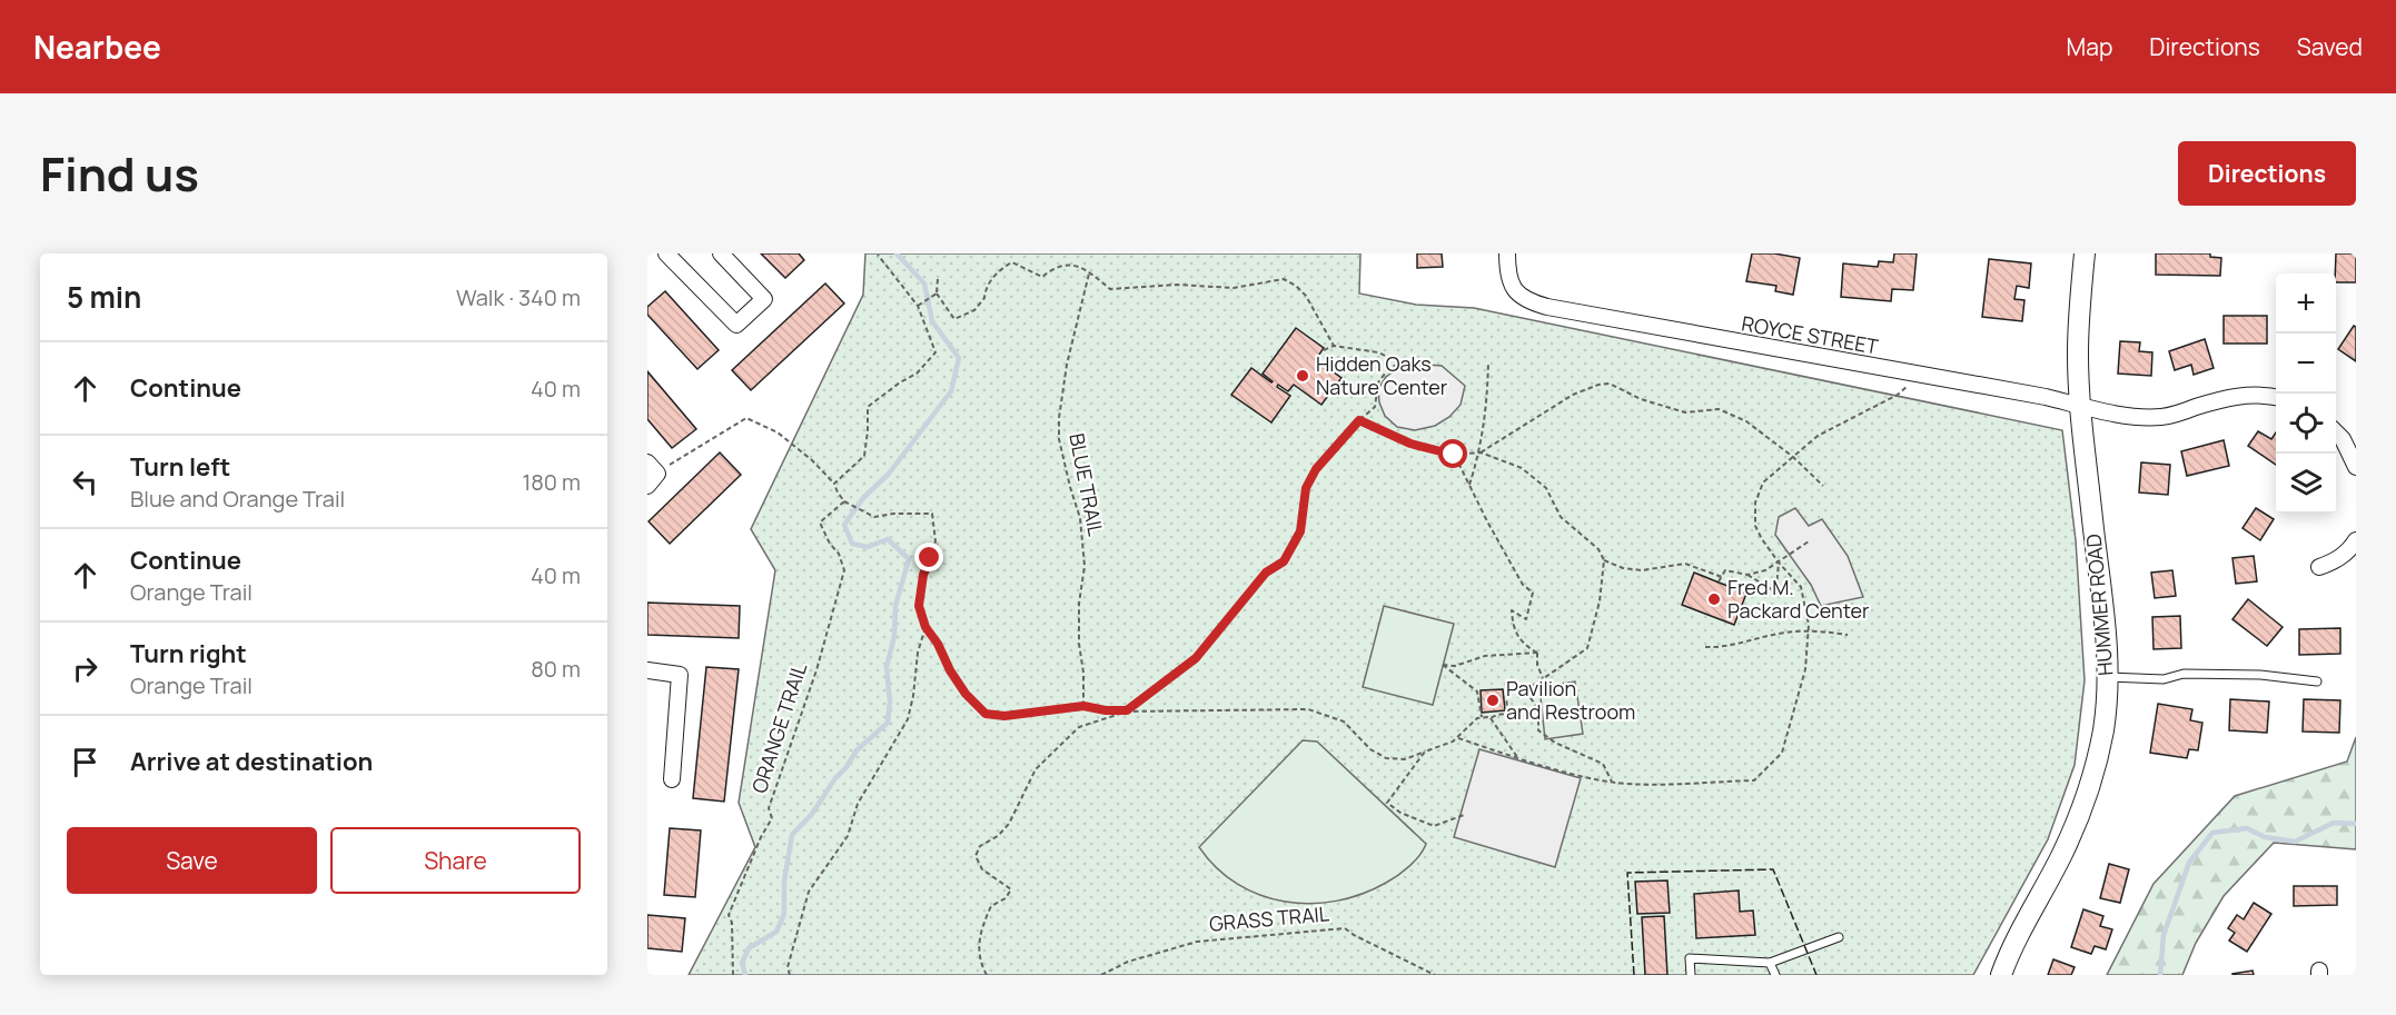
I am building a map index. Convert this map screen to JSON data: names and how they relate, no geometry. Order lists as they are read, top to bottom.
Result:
{
  "streets": {
    "main road": ["HUMMER ROAD"],
    "street": ["ROYCE STREET"],
    "path": ["BLUE TRAIL", "ORANGE TRAIL", "GRASS TRAIL"]
  },
  "crossings": [
    ["ROYCE STREET", "HUMMER ROAD"]
  ],
  "places": ["Hidden Oaks Nature Center", "Fred M. Packard Center", "Pavilion and Restroom"],
  "page": {
    "header": "Nearbee",
    "nav": ["Map", "Directions", "Saved"],
    "title": "Find us",
    "buttons": [
      "Directions",
      ["Save", "Share"]
    ],
    "heading": ["5 min", "Walk · 340 m"],
    "map_buttons": ["+", "−"],
    "list": [
      ["Continue", "40 m"],
      ["Turn left", "Blue and Orange Trail", "180 m"],
      ["Continue", "Orange Trail", "40 m"],
      ["Turn right", "Orange Trail", "80 m"],
      "Arrive at destination"
    ]
  }
}
